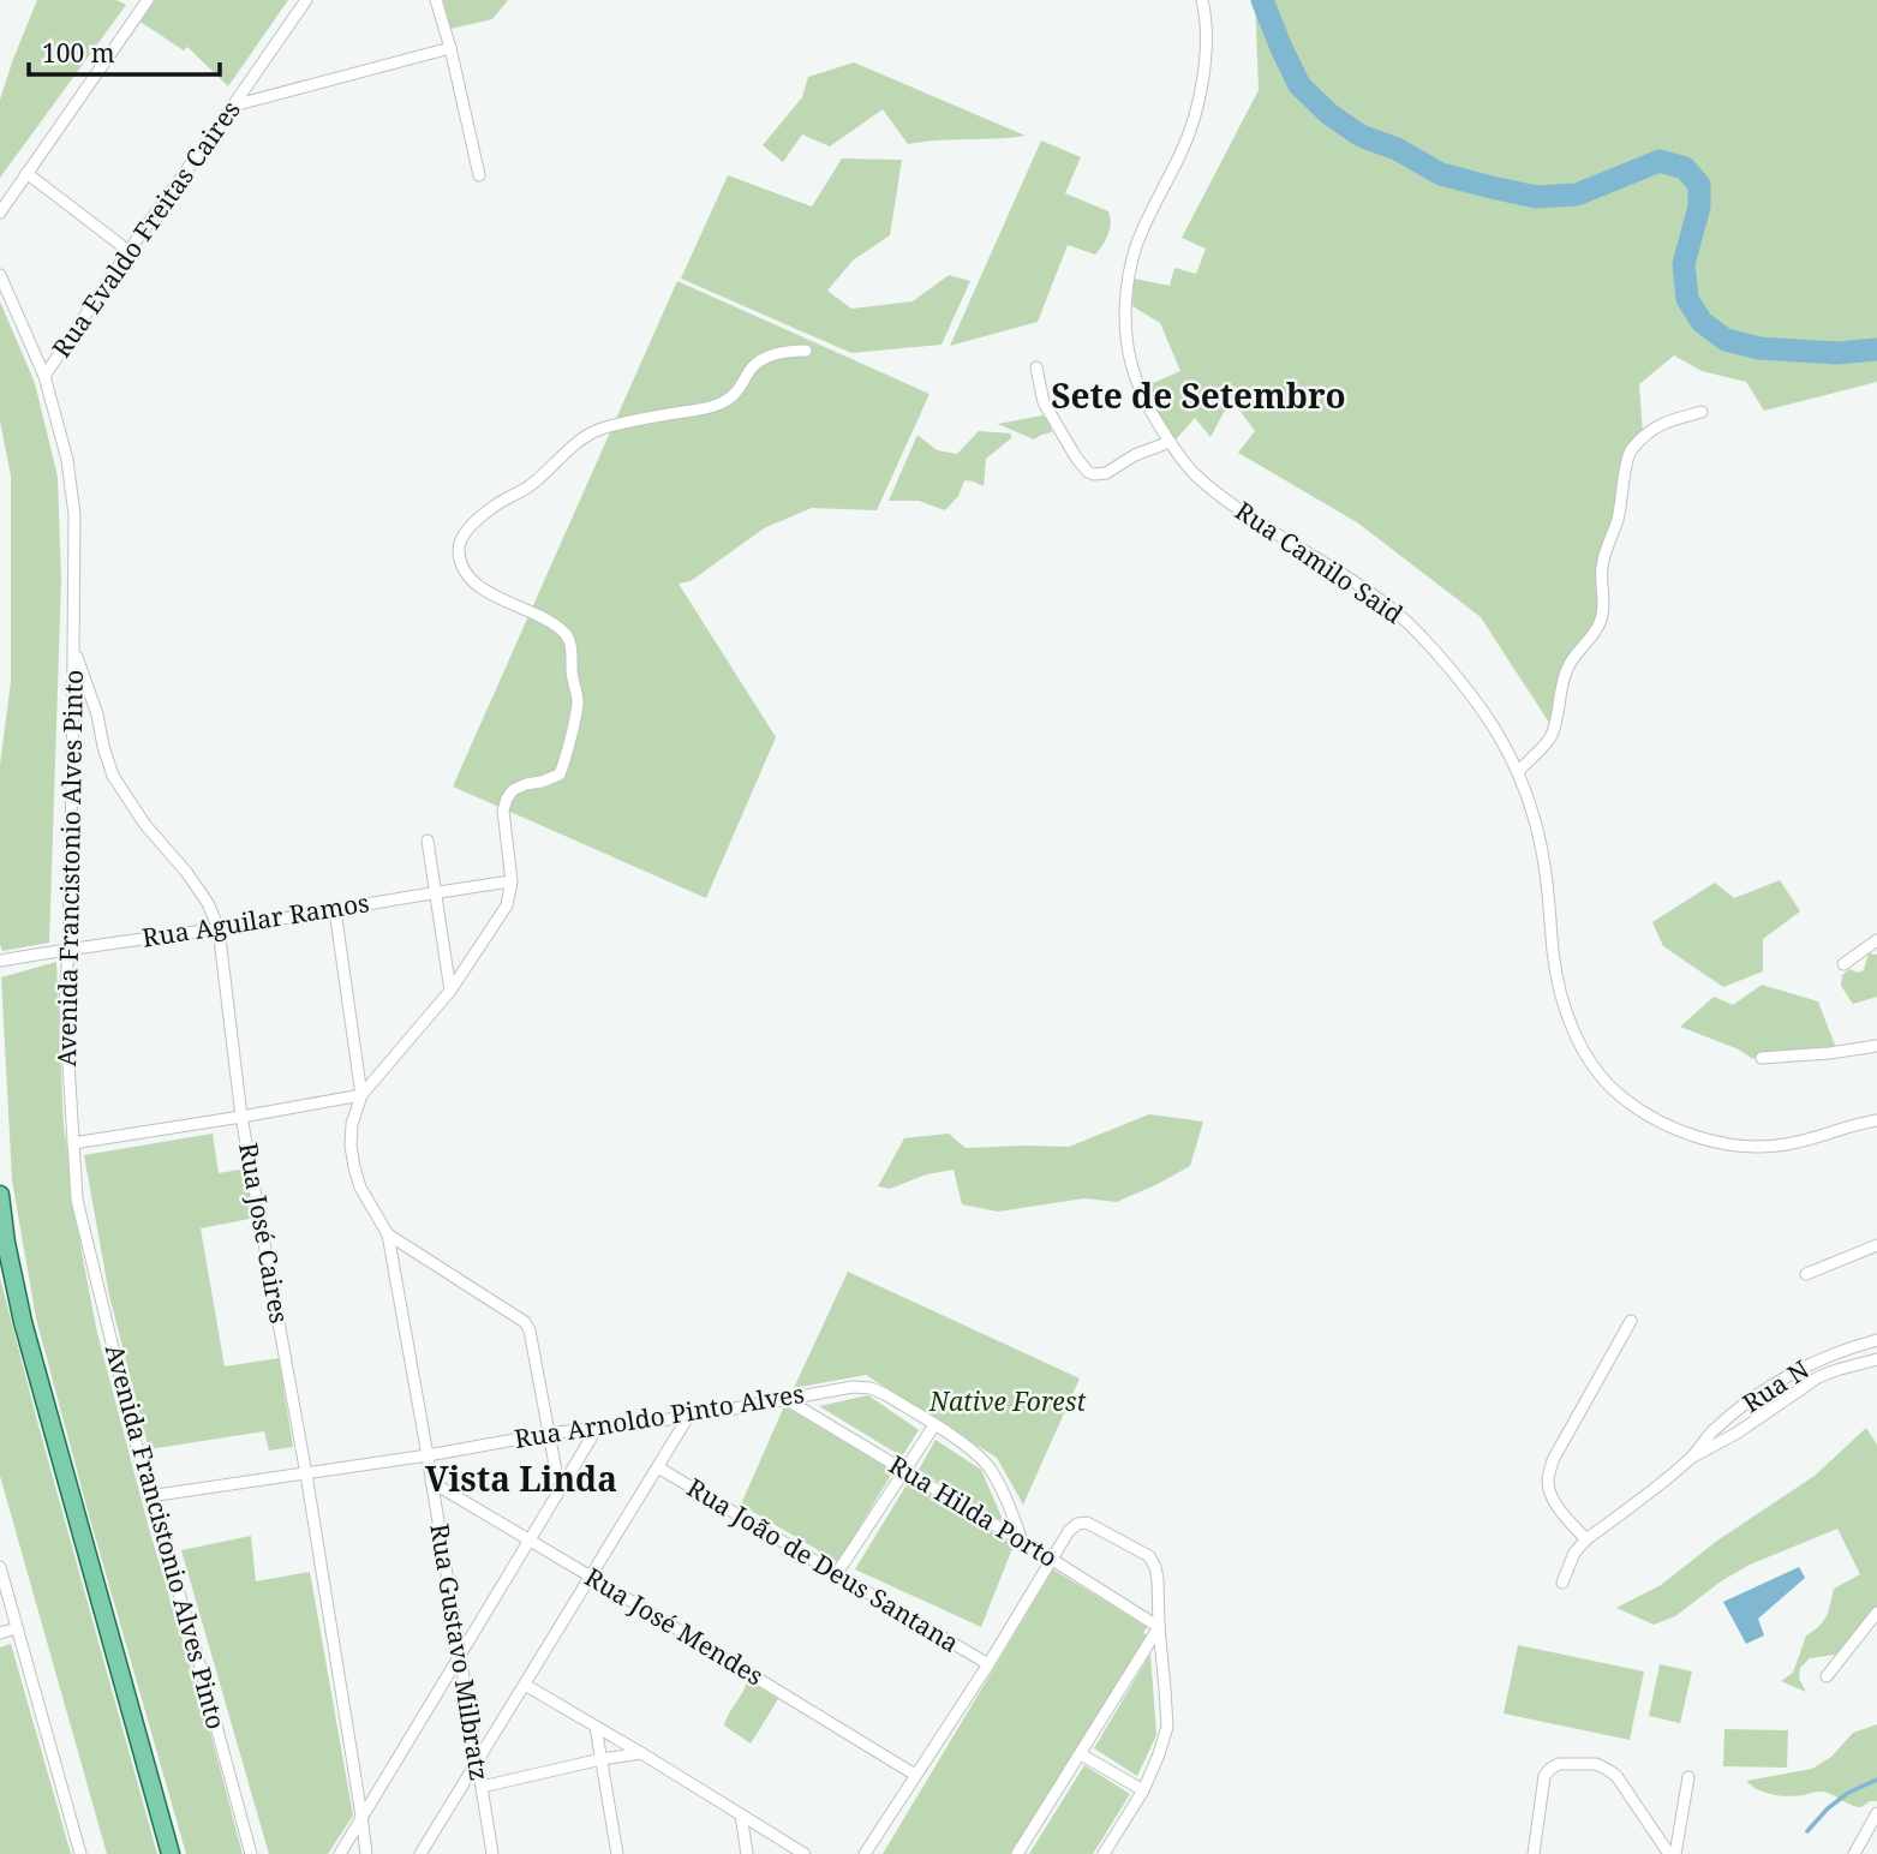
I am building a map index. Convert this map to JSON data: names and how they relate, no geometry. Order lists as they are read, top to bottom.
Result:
{
  "streets": {
    "street": [
      "Rua Evaldo Freitas Caires",
      "Rua Camilo Said",
      "Avenida Francistonio Alves Pinto",
      "Rua Aguilar Ramos",
      "Rua José Caires",
      "Rua N",
      "Rua Arnoldo Pinto Alves",
      "Rua Hilda Porto",
      "Rua João de Deus Santana",
      "Rua José Mendes",
      "Rua Gustavo Milbratz"
    ]
  },
  "crossings": [
    ["Rua Evaldo Freitas Caires", "Avenida Francistonio Alves Pinto"],
    ["Avenida Francistonio Alves Pinto", "Rua Aguilar Ramos"],
    ["Avenida Francistonio Alves Pinto", "Rua José Caires"],
    ["Avenida Francistonio Alves Pinto", "Rua Arnoldo Pinto Alves"],
    ["Rua Aguilar Ramos", "Rua José Caires"],
    ["Rua Aguilar Ramos", "Rua Gustavo Milbratz"],
    ["Rua José Caires", "Rua Arnoldo Pinto Alves"],
    ["Rua Arnoldo Pinto Alves", "Rua Hilda Porto"],
    ["Rua Arnoldo Pinto Alves", "Rua Gustavo Milbratz"],
    ["Rua José Mendes", "Rua Gustavo Milbratz"]
  ],
  "districts": ["Sete de Setembro", "Vista Linda"],
  "parks": ["Native Forest"],
  "scale_bar": "100 m"
}
